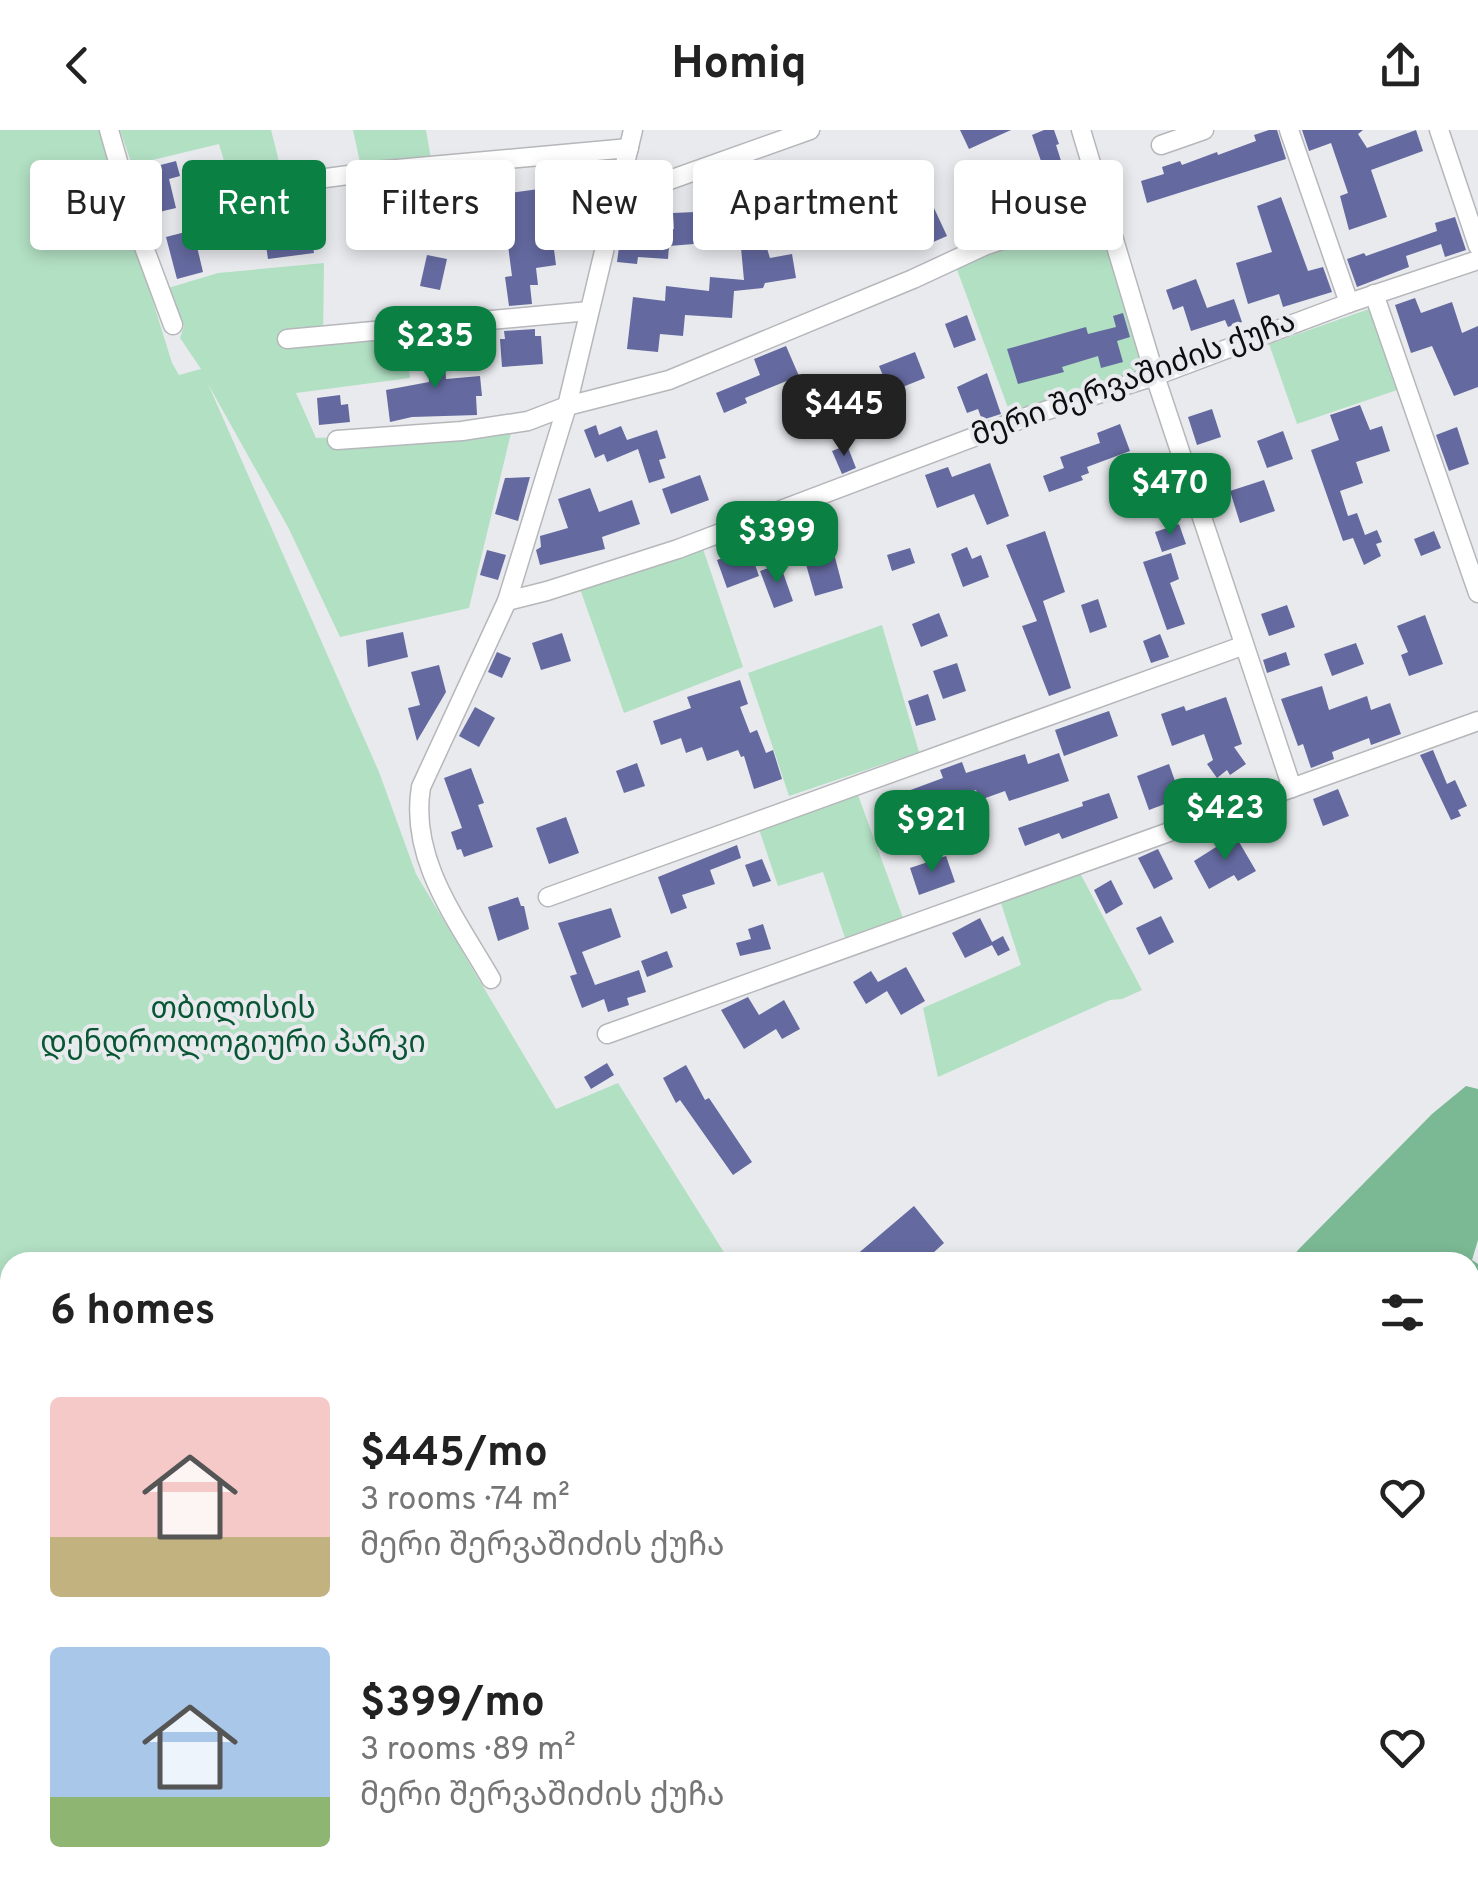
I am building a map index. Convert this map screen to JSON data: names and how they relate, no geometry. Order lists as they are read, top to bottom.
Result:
{
  "streets": {
    "street": ["მერი შერვაშიძის ქუჩა"]
  },
  "parks": ["თბილისის დენდროლოგიური პარკი"],
  "page": {
    "header": "Homiq",
    "chip": [
      "Buy",
      "Rent",
      "Filters",
      "New",
      "Apartment",
      "House"
    ],
    "price": [
      "$235",
      "$445",
      "$470",
      "$399",
      "$423",
      "$921"
    ],
    "heading": "6 homes",
    "list": [
      {
        "name": "$445/mo",
        "note": "3 rooms · 74 m² · მერი შერვაშიძის ქუჩა"
      },
      {
        "name": "$399/mo",
        "note": "3 rooms · 89 m² · მერი შერვაშიძის ქუჩა"
      }
    ]
  }
}
